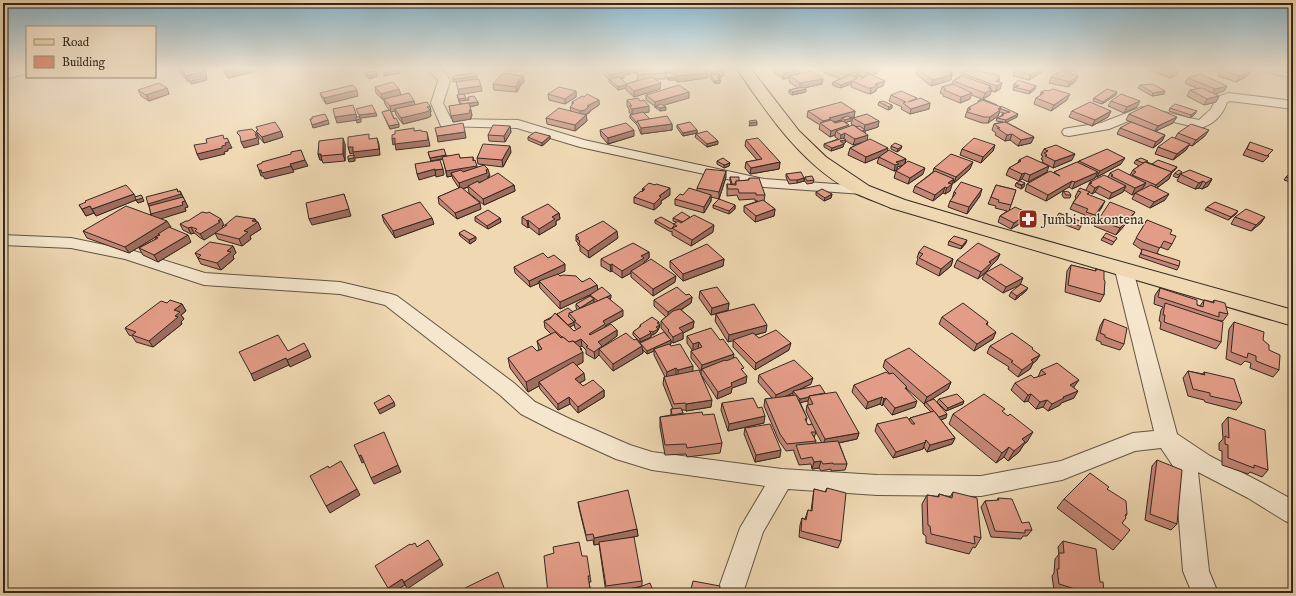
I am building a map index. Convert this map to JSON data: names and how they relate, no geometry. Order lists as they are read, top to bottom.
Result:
{
  "places": {
    "pharmacy": ["Jumbi makontena"]
  },
  "legend": ["Road", "Building"]
}
